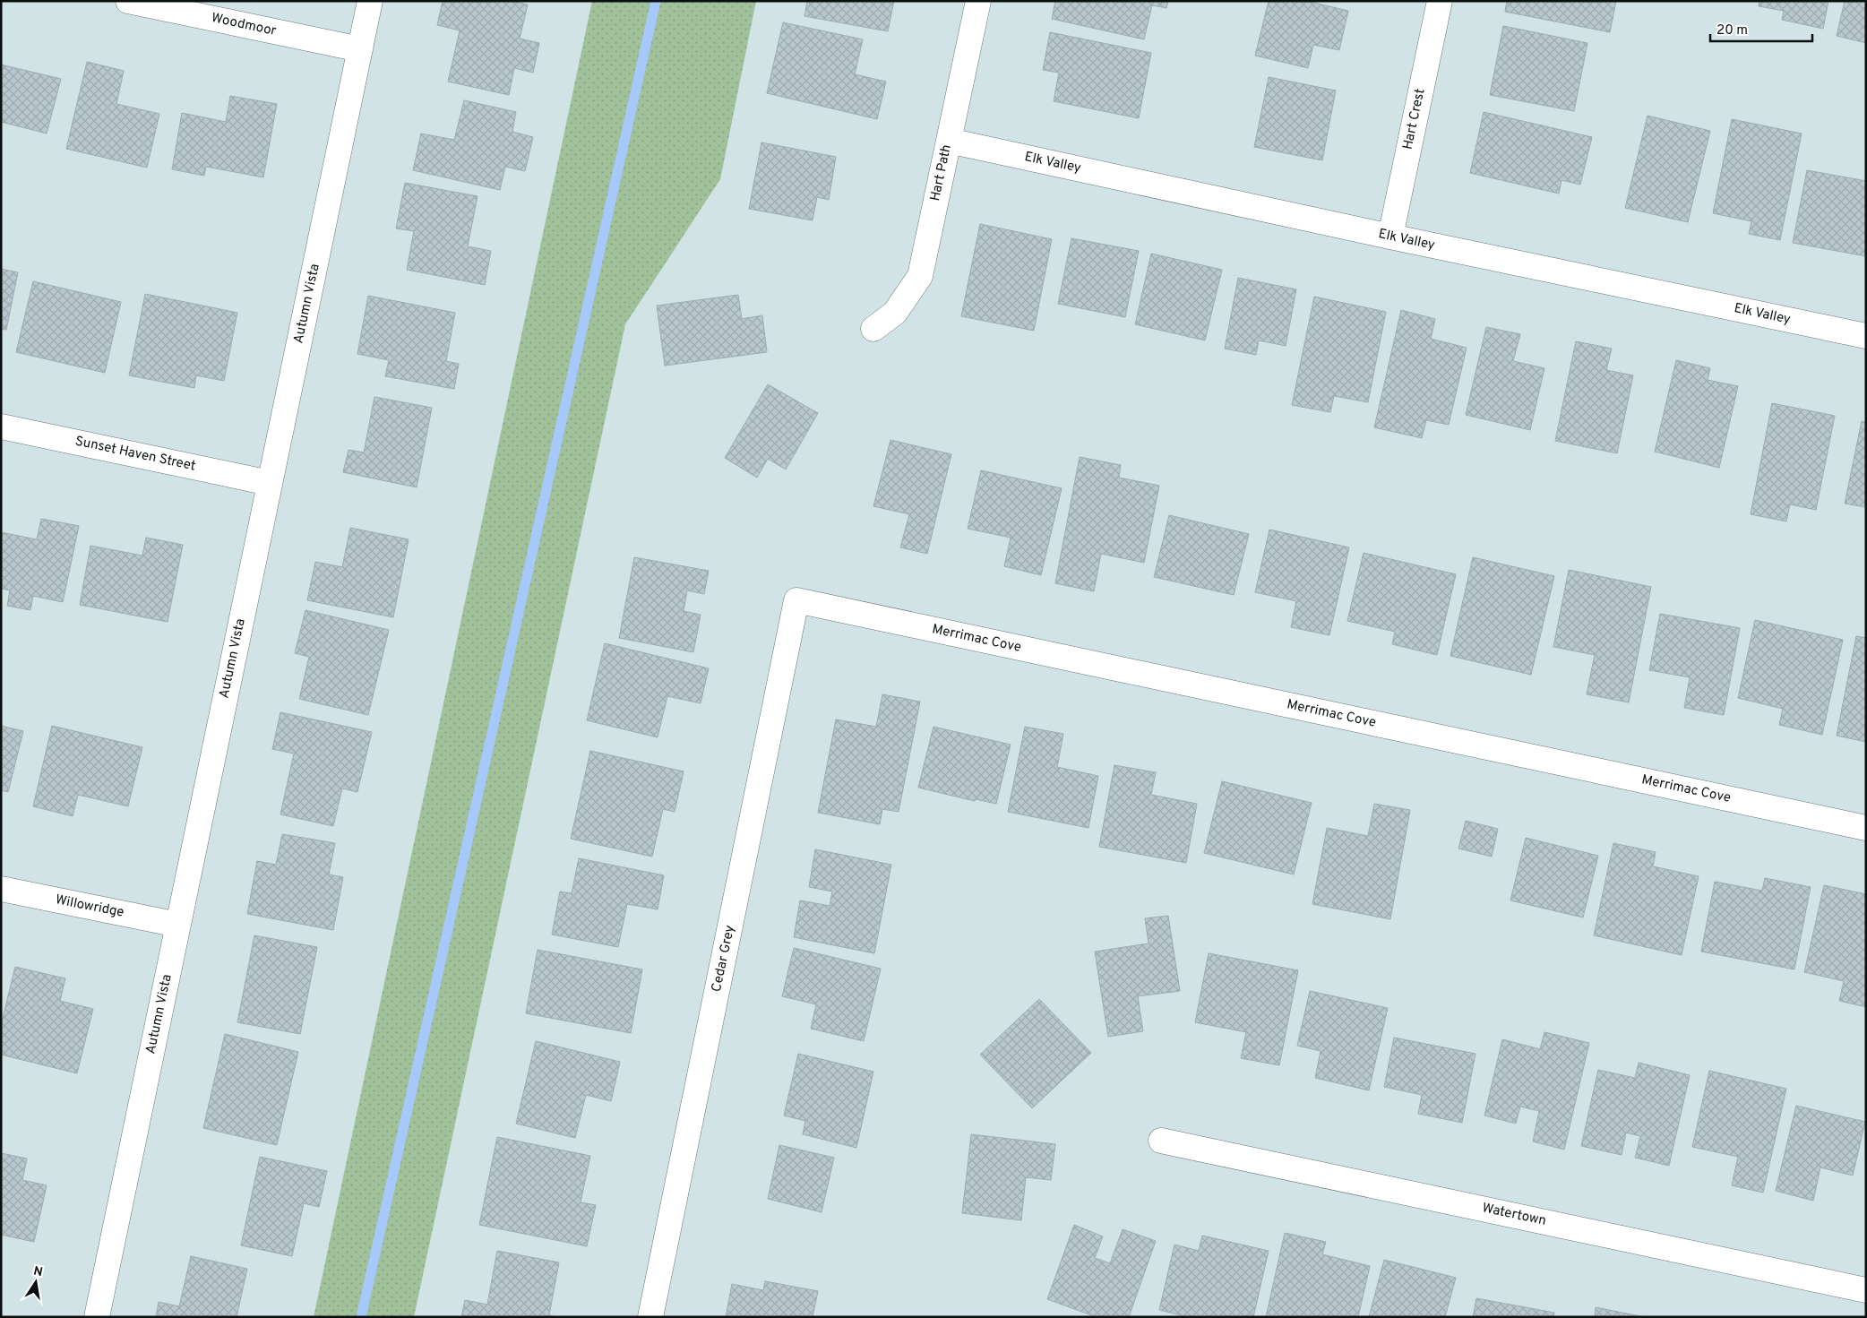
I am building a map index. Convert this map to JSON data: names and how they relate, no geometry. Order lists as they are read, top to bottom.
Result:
{
  "streets": {
    "street": [
      "Woodmoor",
      "Hart Crest",
      "Elk Valley",
      "Hart Path",
      "Autumn Vista",
      "Sunset Haven Street",
      "Merrimac Cove",
      "Willowridge",
      "Cedar Grey",
      "Watertown"
    ]
  },
  "crossings": [
    ["Woodmoor", "Autumn Vista"],
    ["Hart Crest", "Elk Valley"],
    ["Elk Valley", "Hart Path"],
    ["Autumn Vista", "Sunset Haven Street"],
    ["Autumn Vista", "Willowridge"],
    ["Merrimac Cove", "Cedar Grey"]
  ],
  "scale_bar": "20 m",
  "north": "top"
}
